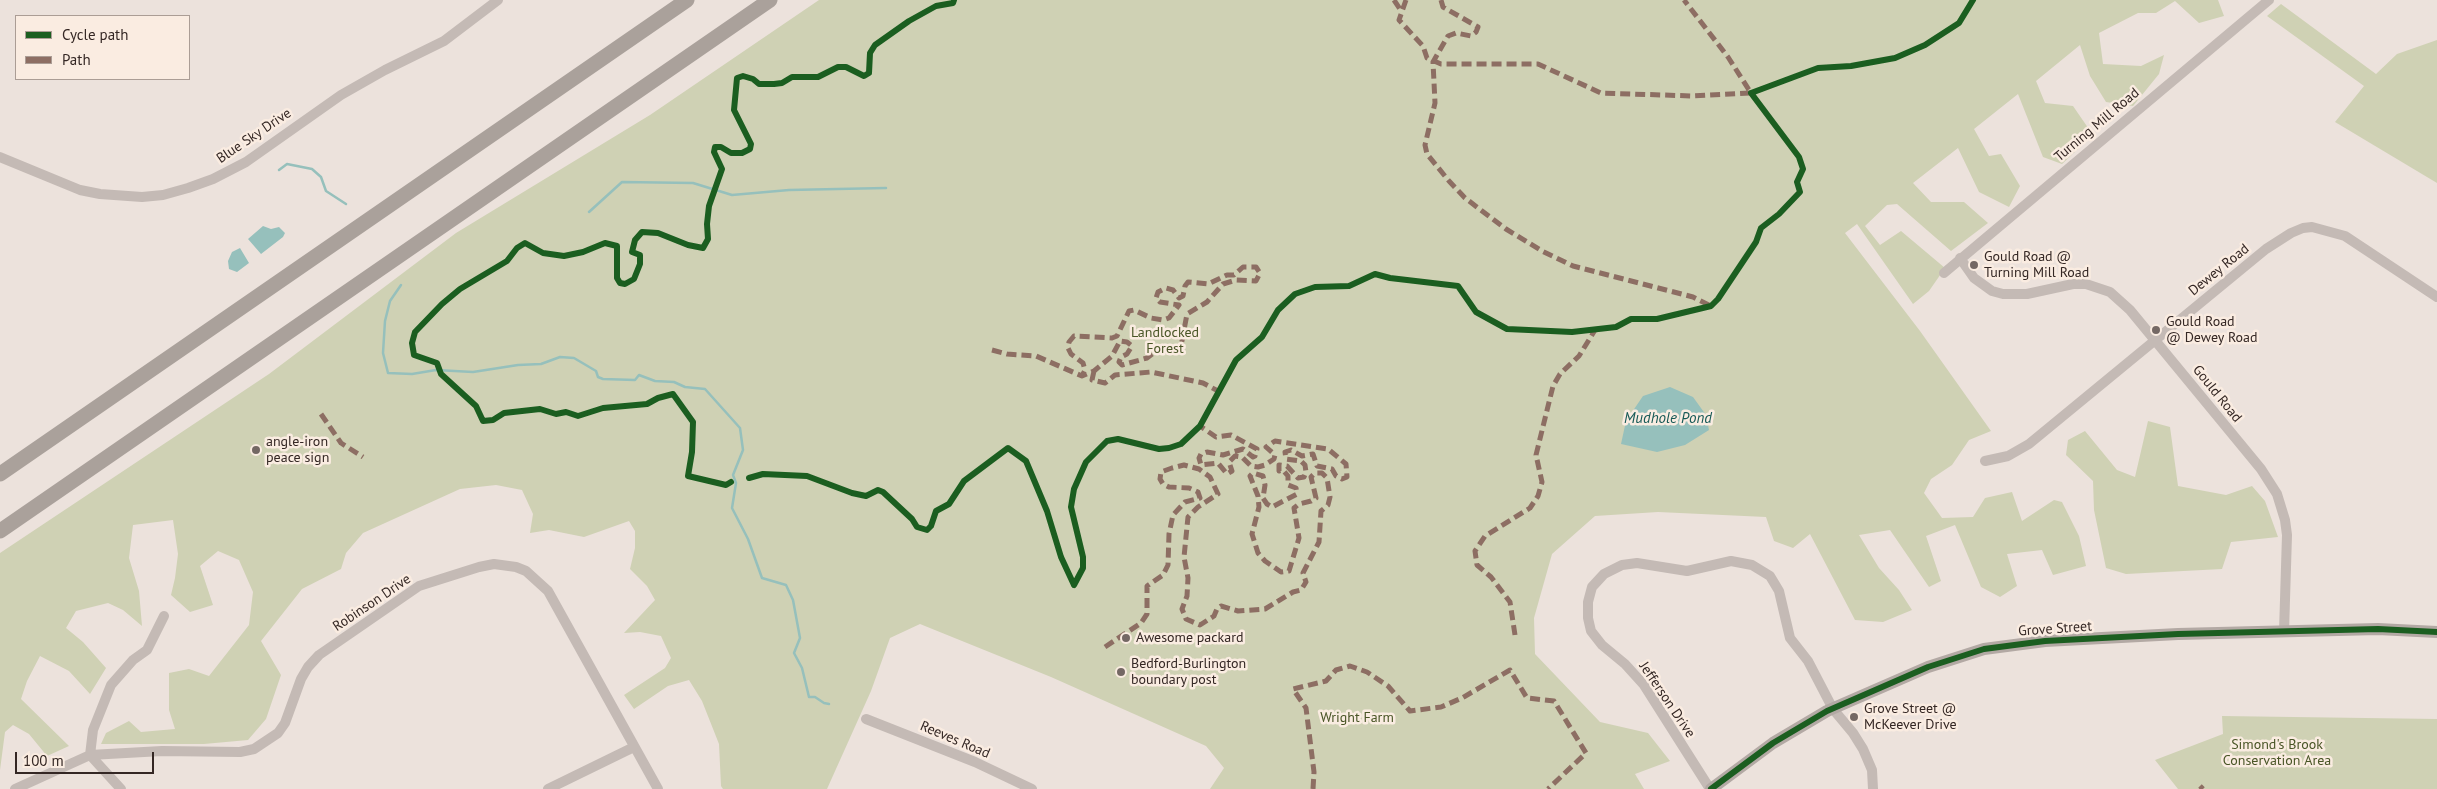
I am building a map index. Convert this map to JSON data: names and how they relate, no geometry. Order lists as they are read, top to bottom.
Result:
{
  "streets": {
    "main road": ["Grove Street"],
    "street": [
      "Turning Mill Road",
      "Blue Sky Drive",
      "Dewey Road",
      "Gould Road",
      "Robinson Drive",
      "Jefferson Drive",
      "Reeves Road"
    ]
  },
  "crossings": [
    ["Turning Mill Road", "Gould Road"],
    ["Dewey Road", "Gould Road"],
    ["Gould Road", "Grove Street"],
    ["Grove Street", "Jefferson Drive"]
  ],
  "water": ["Mudhole Pond"],
  "parks": ["Landlocked Forest", "Wright Farm", "Simond's Brook Conservation Area"],
  "places": [
    "Gould Road @ Turning Mill Road",
    "Gould Road @ Dewey Road",
    "angle-iron peace sign",
    "Awesome packard",
    "Bedford-Burlington boundary post",
    "Grove Street @ McKeever Drive"
  ],
  "legend": ["Cycle path", "Path"],
  "scale_bar": "100 m"
}
